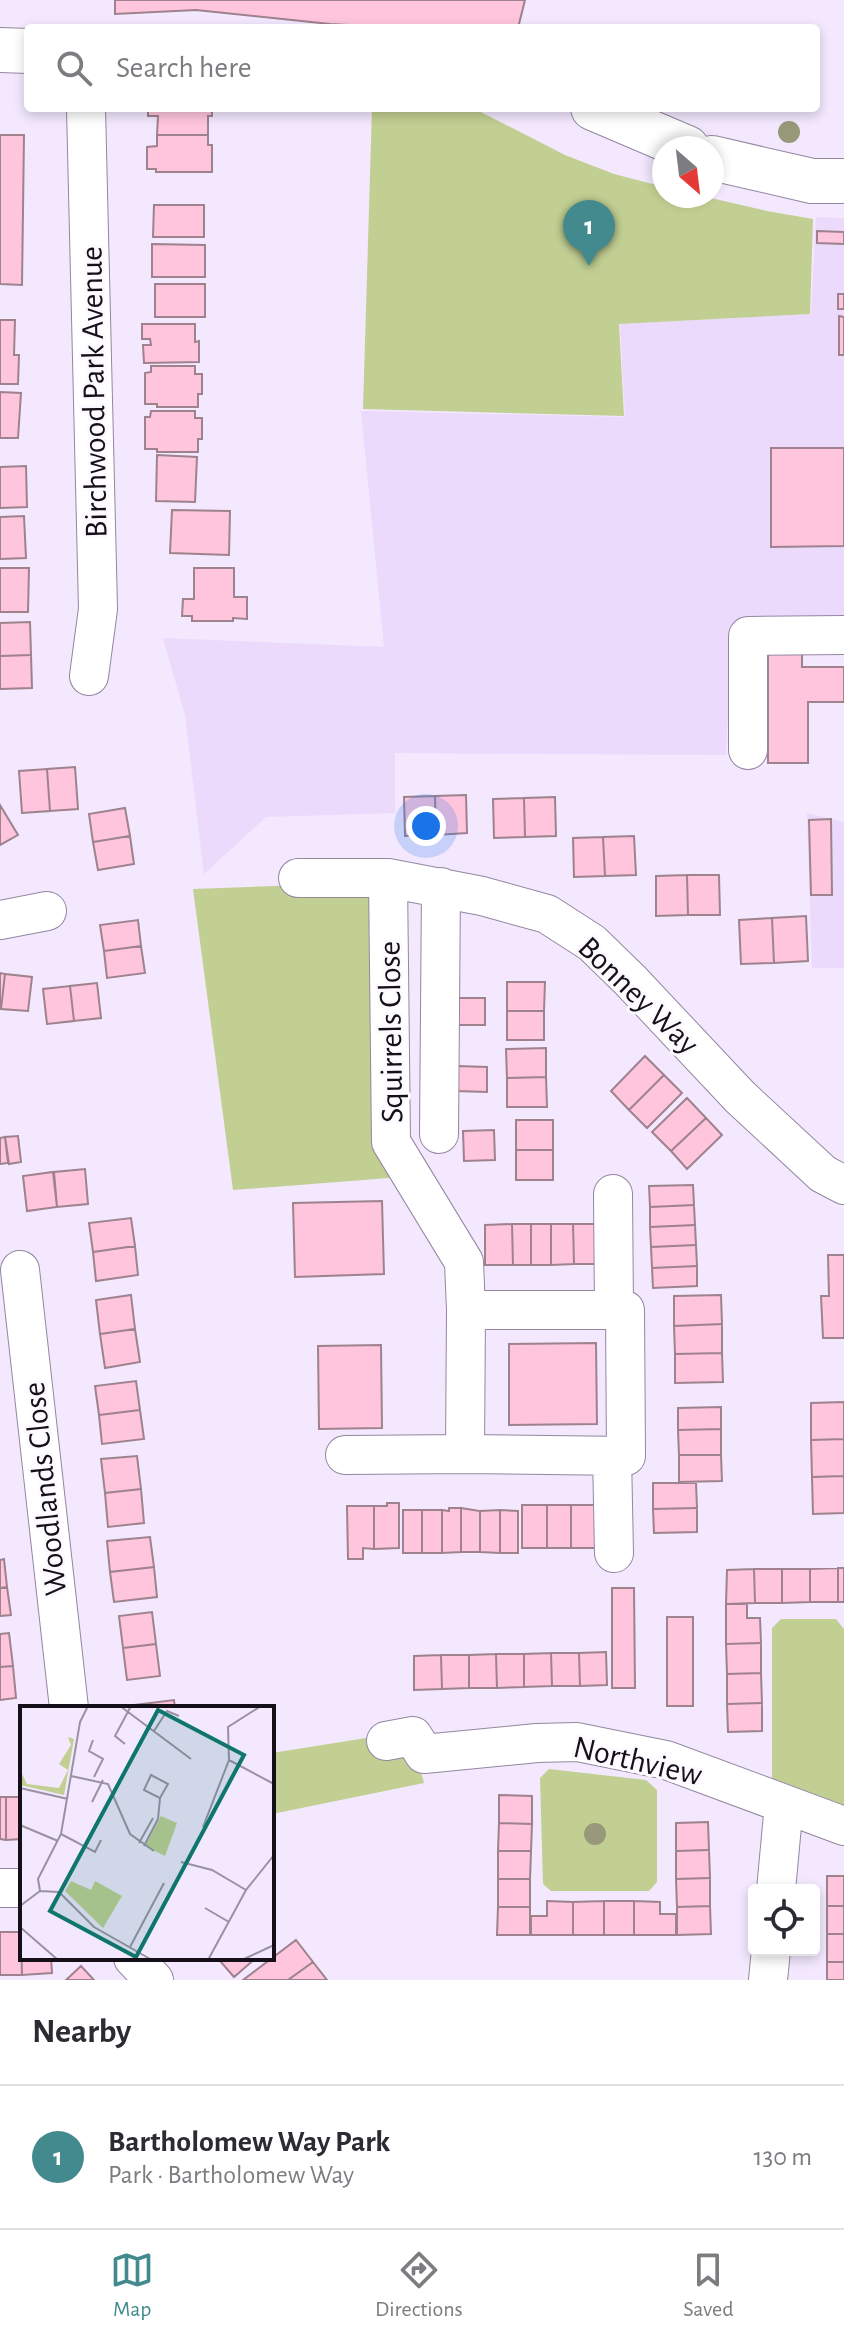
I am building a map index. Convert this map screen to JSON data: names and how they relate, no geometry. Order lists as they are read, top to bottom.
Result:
{
  "streets": {
    "street": [
      "Birchwood Park Avenue",
      "Bonney Way",
      "Squirrels Close",
      "Woodlands Close",
      "Northview"
    ]
  },
  "crossings": [
    ["Bonney Way", "Squirrels Close"]
  ],
  "north": "bottom right",
  "page": {
    "search": "Search here",
    "pins": "1",
    "heading": "Nearby",
    "list": [
      {
        "mark": "1",
        "name": "Bartholomew Way Park",
        "note": "Park · Bartholomew Way",
        "value": "130 m"
      }
    ],
    "nav": ["Map", "Directions", "Saved"]
  }
}
